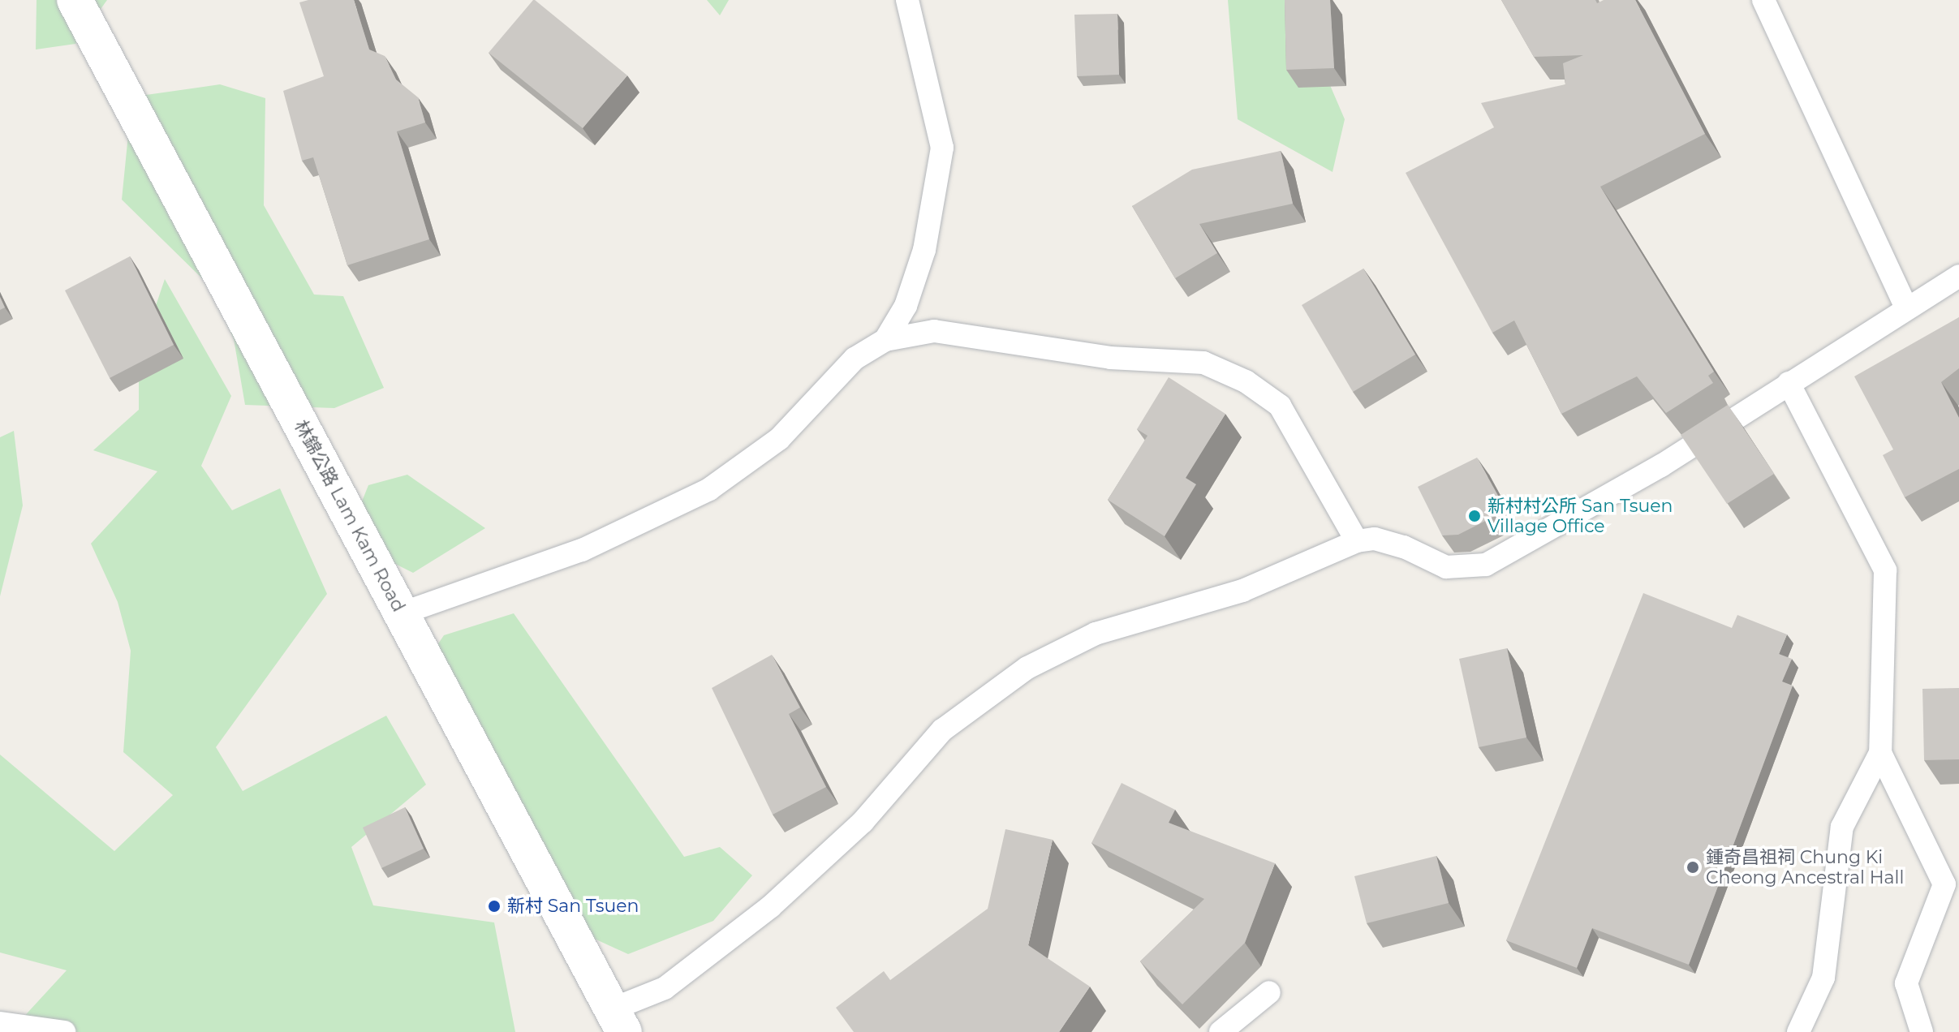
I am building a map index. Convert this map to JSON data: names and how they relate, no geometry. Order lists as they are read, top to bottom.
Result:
{
  "streets": {
    "main road": ["林錦公路 Lam Kam Road"]
  },
  "places": ["新村村公所 San Tsuen Village Office", "鍾奇昌祖祠 Chung Ki Cheong Ancestral Hall", "新村 San Tsuen"]
}
